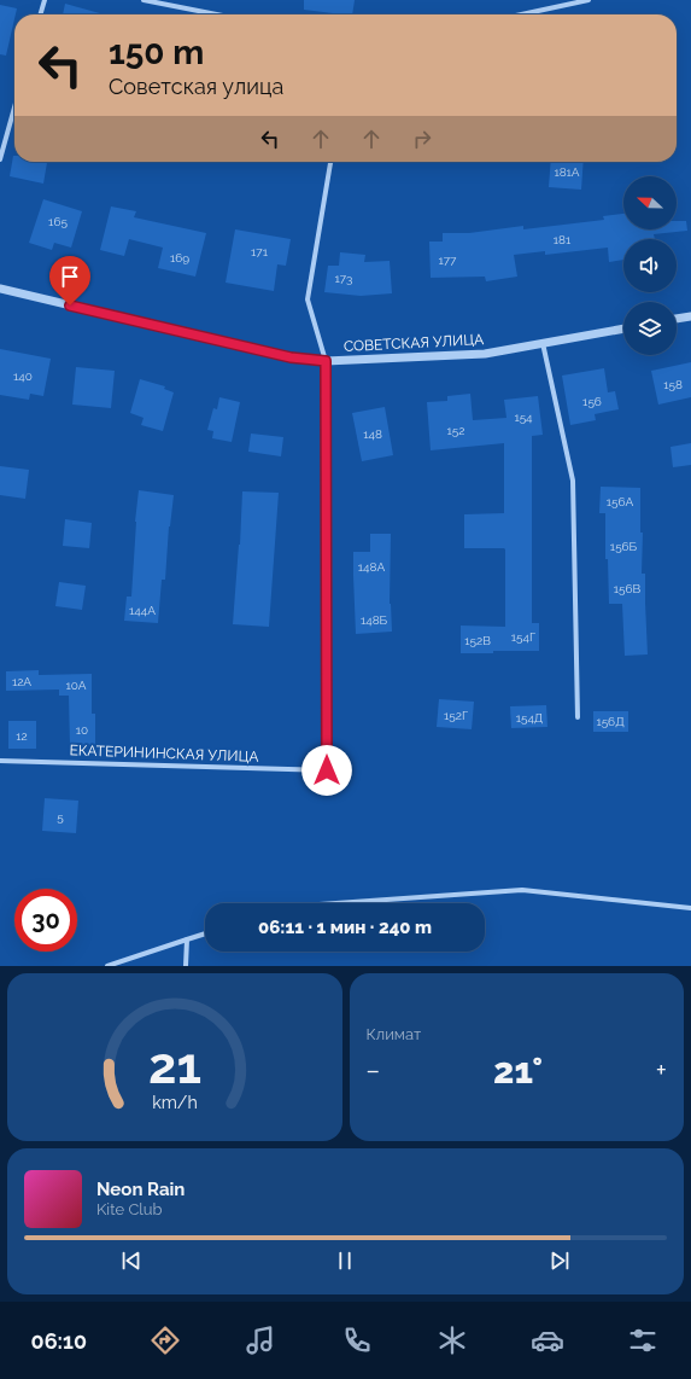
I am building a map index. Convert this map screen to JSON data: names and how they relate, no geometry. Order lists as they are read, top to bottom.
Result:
{
  "streets": {
    "street": ["СОВЕТСКАЯ УЛИЦА", "ЕКАТЕРИНИНСКАЯ УЛИЦА"]
  },
  "crossings": [
    ["СОВЕТСКАЯ УЛИЦА", "ЕКАТЕРИНИНСКАЯ УЛИЦА"]
  ],
  "house_numbers": [
    "181А",
    "165",
    "181",
    "171",
    "169",
    "177",
    "173",
    "140",
    "158",
    "156",
    "154",
    "152",
    "148",
    "156А",
    "156Б",
    "148А",
    "156В",
    "144А",
    "148Б",
    "154Г",
    "152В",
    "12А",
    "10А",
    "152Г",
    "154Д",
    "156Д",
    "10",
    "12",
    "5"
  ],
  "north": "left",
  "page": {
    "turn": ["150 m", "Советская улица"],
    "limit": "30",
    "trip": "06:11 · 1 мин · 240 m",
    "tile": "Климат",
    "heat": ["−", "21°", "+"],
    "song": ["Neon Rain", "Kite Club"],
    "tabs": "06:10",
    "gauge": ["21", "km/h"]
  }
}
